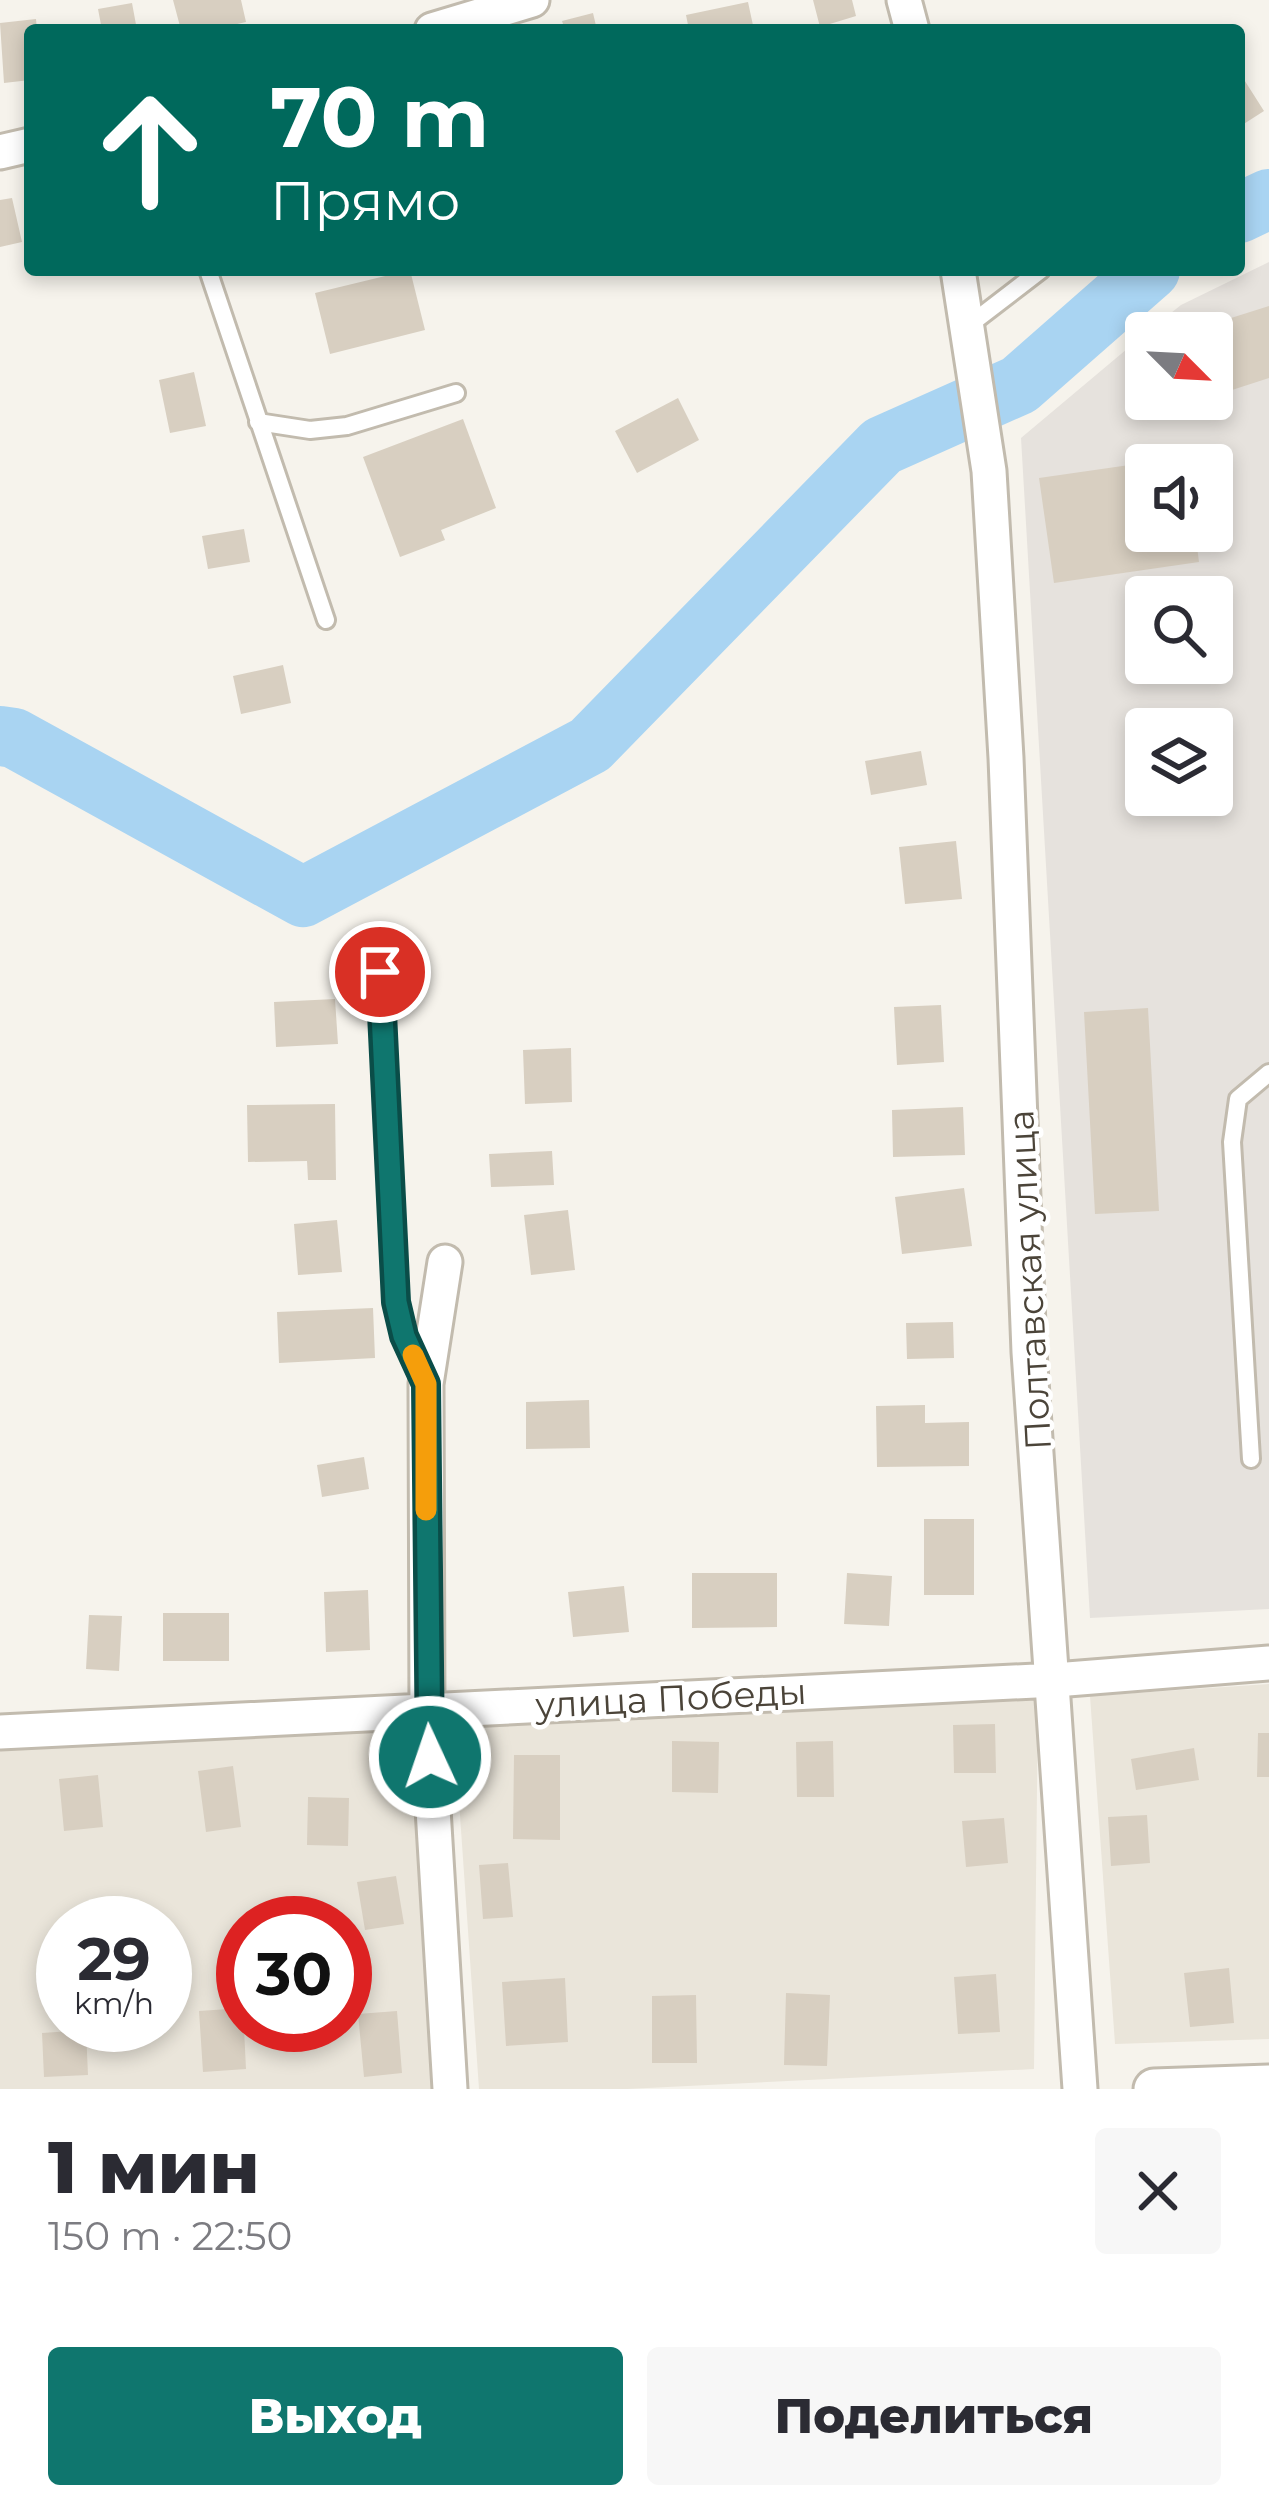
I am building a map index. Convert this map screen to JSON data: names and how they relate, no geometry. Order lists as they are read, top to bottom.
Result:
{
  "streets": {
    "street": ["Полтавская улица", "улица Победы"]
  },
  "crossings": [
    ["Полтавская улица", "улица Победы"]
  ],
  "north": "bottom right",
  "page": {
    "turn": ["70 m", "Прямо"],
    "speed": "29 km/h",
    "limit": "30",
    "heading": ["1 мин", "150 m · 22:50"],
    "buttons": ["Выход", "Поделиться"]
  }
}
